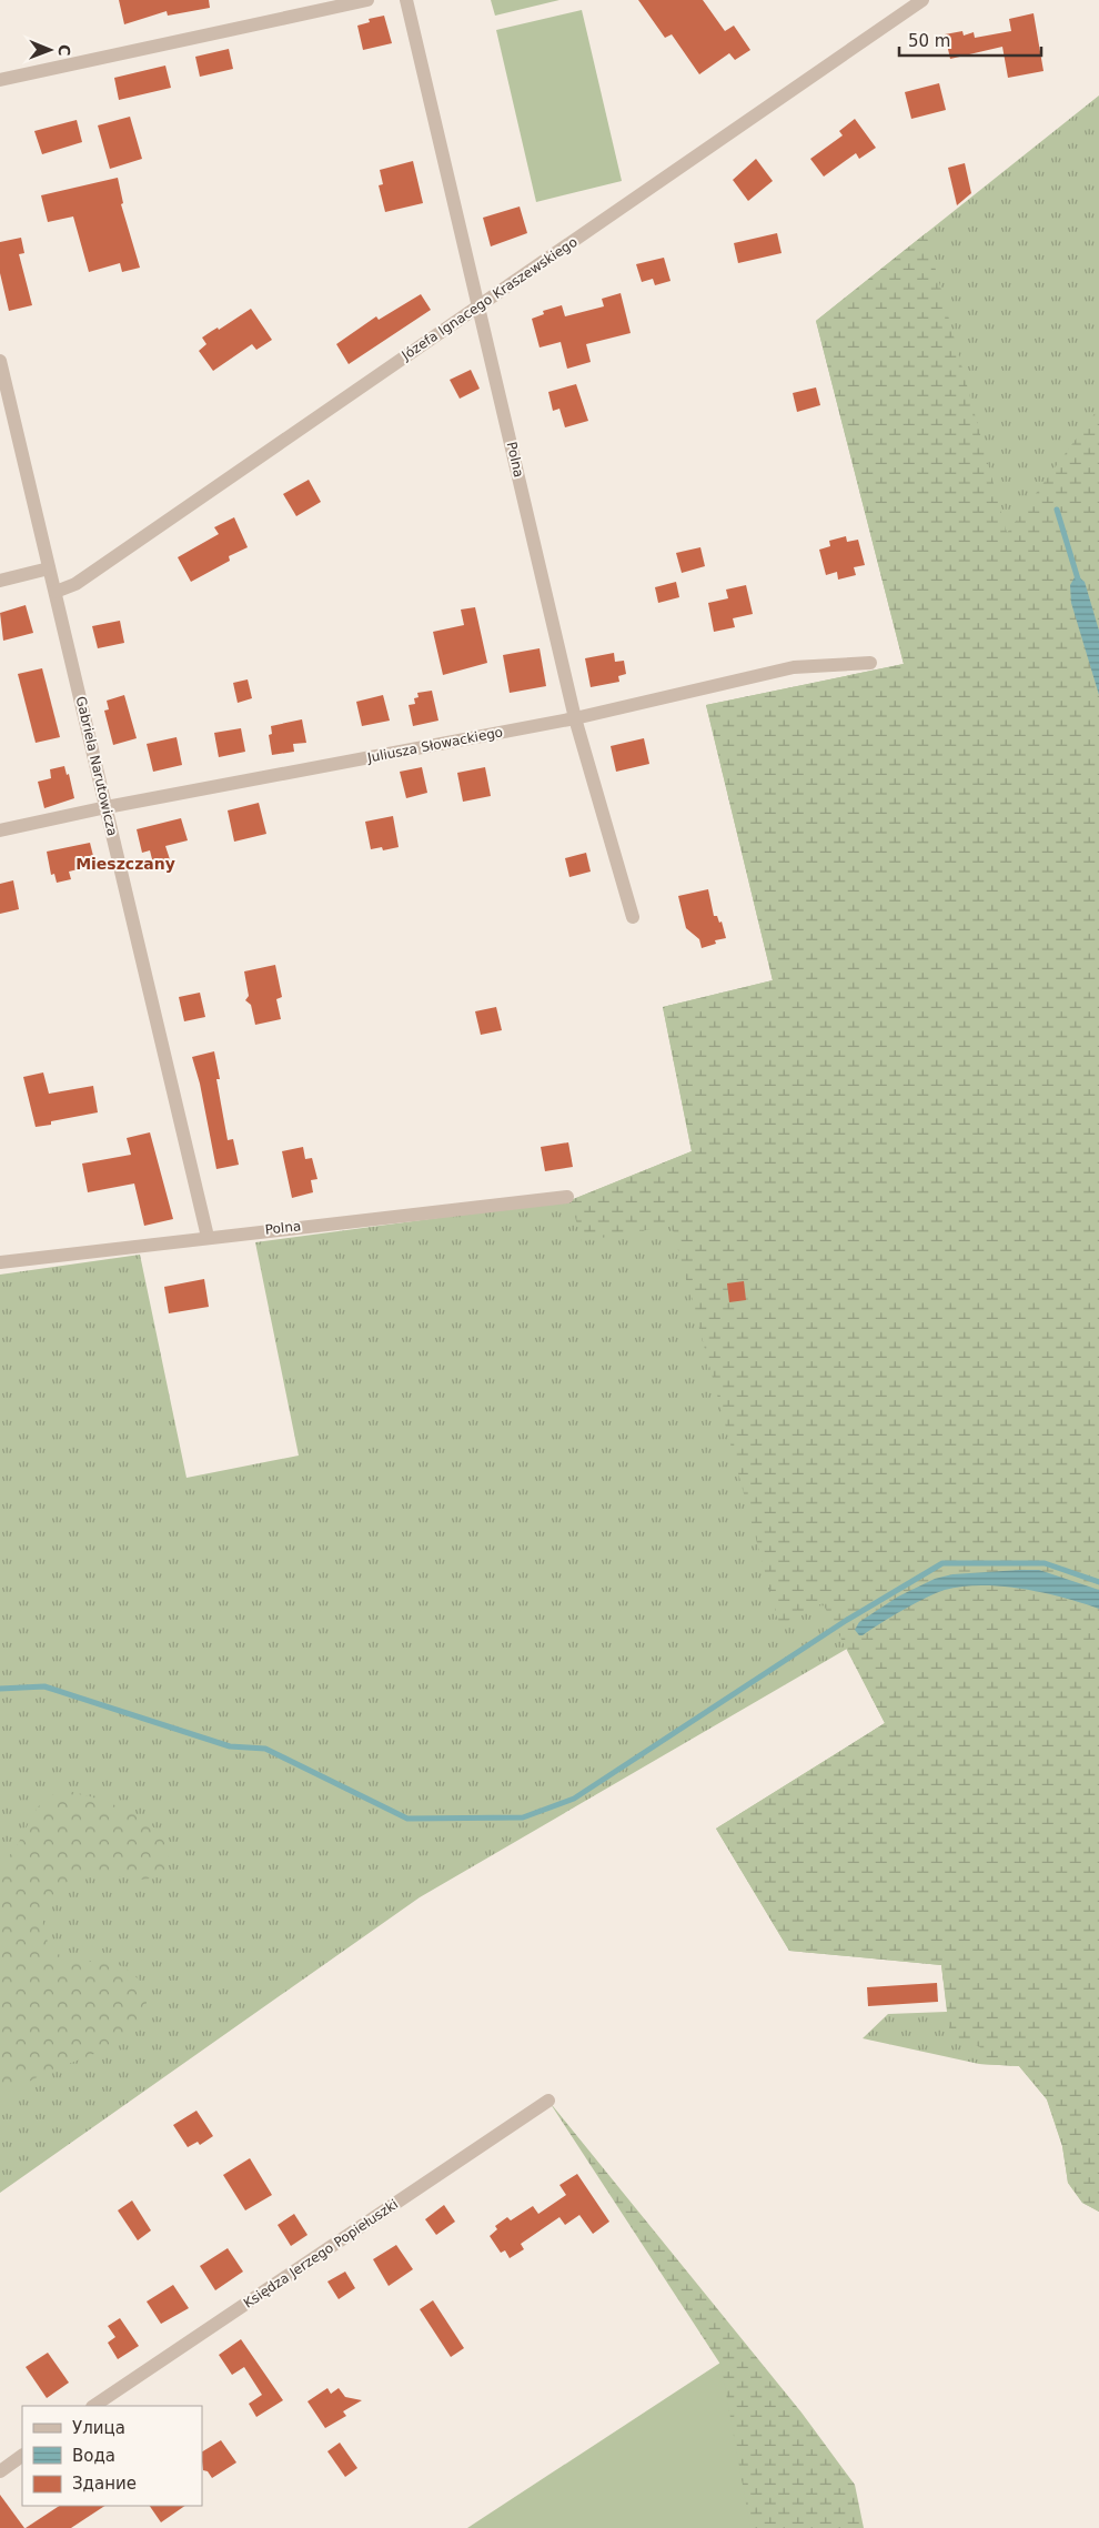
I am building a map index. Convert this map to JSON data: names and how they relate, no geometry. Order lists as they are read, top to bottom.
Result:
{
  "streets": {
    "street": [
      "Józefa Ignacego Kraszewskiego",
      "Polna",
      "Juliusza Słowackiego",
      "Gabriela Narutowicza",
      "Księdza Jerzego Popiełuszki"
    ]
  },
  "crossings": [
    ["Józefa Ignacego Kraszewskiego", "Polna"],
    ["Józefa Ignacego Kraszewskiego", "Gabriela Narutowicza"],
    ["Polna", "Juliusza Słowackiego"],
    ["Polna", "Gabriela Narutowicza"],
    ["Juliusza Słowackiego", "Gabriela Narutowicza"]
  ],
  "districts": ["Mieszczany"],
  "legend": ["Улица", "Вода", "Здание"],
  "scale_bar": "50 m",
  "north": "right"
}
